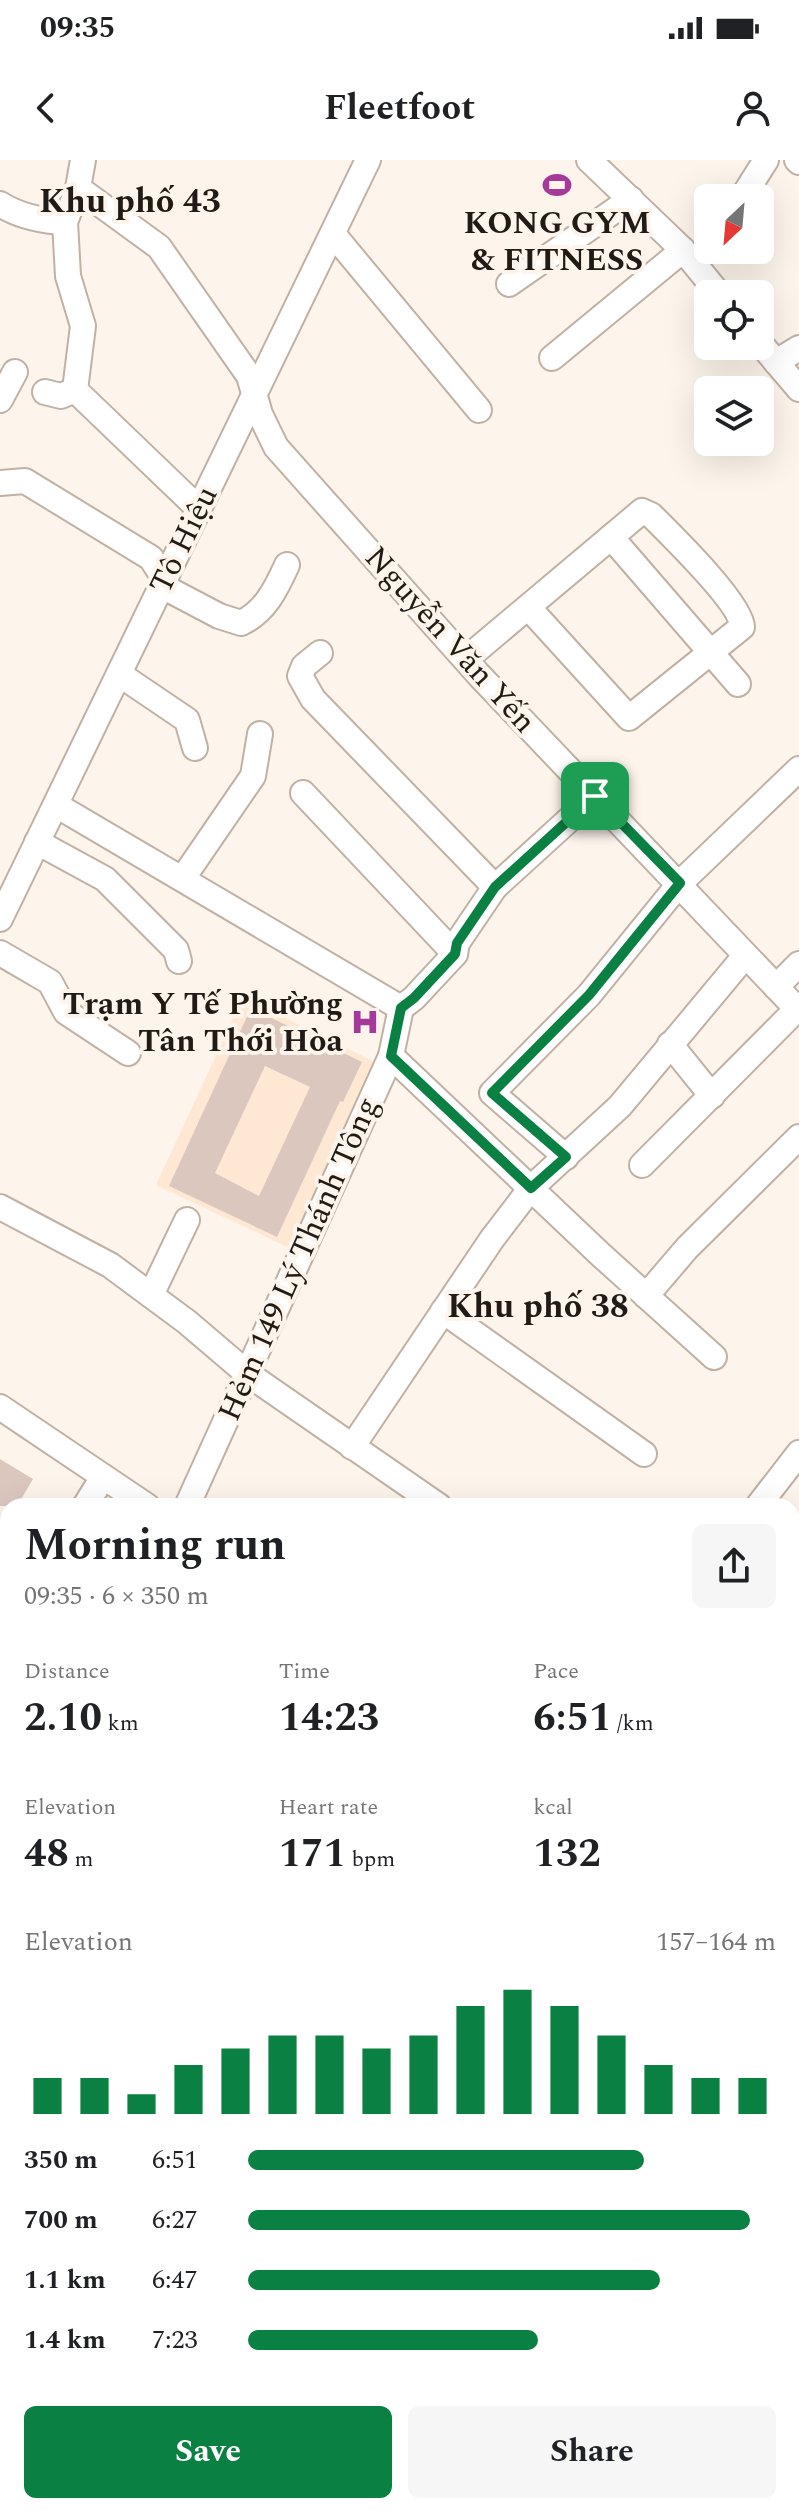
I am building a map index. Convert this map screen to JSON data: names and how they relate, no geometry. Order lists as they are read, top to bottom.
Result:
{
  "streets": {
    "street": ["Tô Hiệu", "Nguyễn Văn Yến", "Hẻm 149 Lý Thánh Tông"]
  },
  "crossings": [
    ["Tô Hiệu", "Nguyễn Văn Yến"]
  ],
  "districts": ["Khu phố 43", "Khu phố 38"],
  "places": {
    "sports": ["KONG GYM & FITNESS"],
    "hospital": ["Trạm Y Tế Phường Tân Thới Hòa"]
  },
  "north": "bottom left",
  "page": {
    "status": "09:35",
    "header": "Fleetfoot",
    "heading": ["Morning run", "09:35 · 6 × 350 m"],
    "stats": [
      ["Distance", "2.10 km"],
      ["Time", "14:23"],
      ["Pace", "6:51 /km"],
      ["Elevation", "48 m"],
      ["Heart rate", "171 bpm"],
      ["kcal", "132"]
    ],
    "chart": ["Elevation", "157–164 m"],
    "list": [
      {
        "name": "350 m",
        "note": "6:51"
      },
      {
        "name": "700 m",
        "note": "6:27"
      },
      {
        "name": "1.1 km",
        "note": "6:47"
      },
      {
        "name": "1.4 km",
        "note": "7:23"
      }
    ],
    "buttons": ["Save", "Share"]
  }
}
